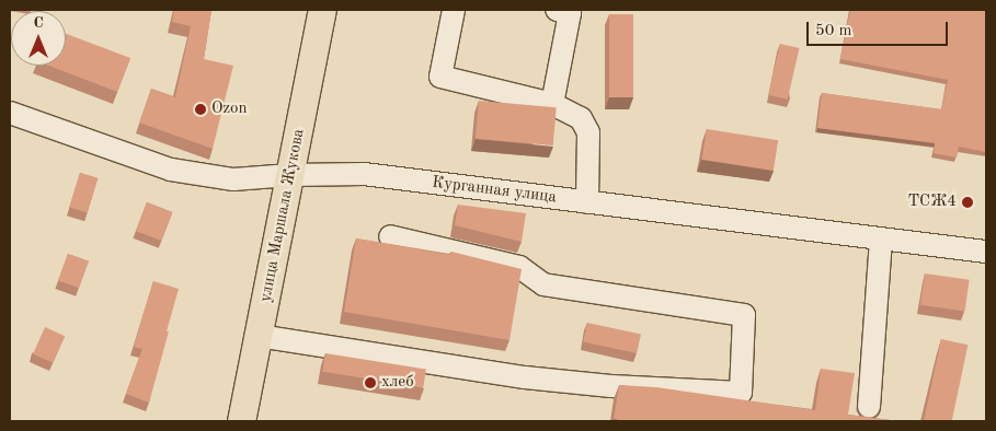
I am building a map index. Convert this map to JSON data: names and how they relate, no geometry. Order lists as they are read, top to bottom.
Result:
{
  "streets": {
    "main road": ["улица Маршала Жукова"],
    "street": ["Курганная улица"]
  },
  "crossings": [
    ["Курганная улица", "улица Маршала Жукова"]
  ],
  "places": ["Ozon", "ТСЖ4", "хлеб"],
  "scale_bar": "50 m",
  "north": "top"
}
